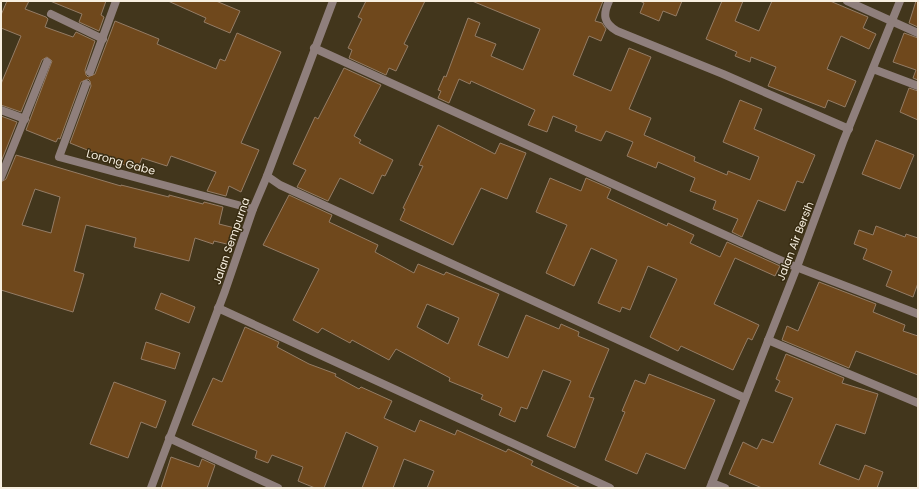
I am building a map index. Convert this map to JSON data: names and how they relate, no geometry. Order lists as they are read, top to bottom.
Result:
{
  "streets": {
    "street": ["Lorong Gabe", "Jalan Sempurna", "Jalan Air Bersih"]
  },
  "crossings": [
    ["Lorong Gabe", "Jalan Sempurna"]
  ]
}
